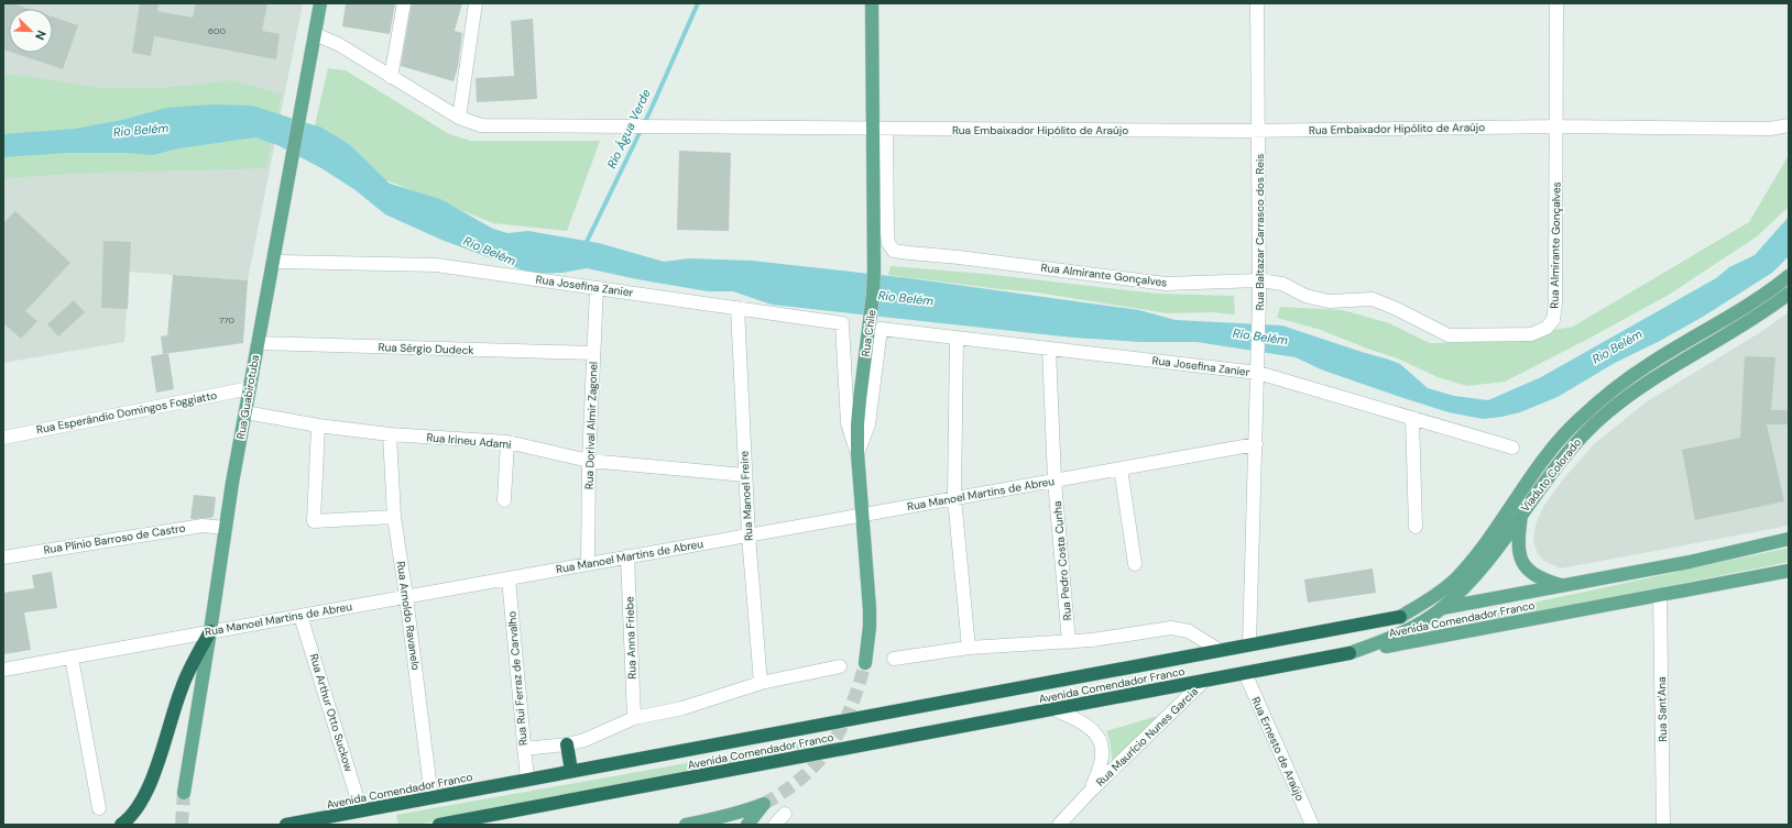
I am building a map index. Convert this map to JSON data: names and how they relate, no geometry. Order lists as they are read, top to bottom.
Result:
{
  "streets": {
    "highway": ["Avenida Comendador Franco"],
    "main road": ["Rua Chile", "Rua Guabirotuba", "Viaduto Colorado"],
    "street": [
      "Rua Embaixador Hipólito de Araújo",
      "Rua Baltazar Carrasco dos Reis",
      "Rua Almirante Gonçalves",
      "Rua Josefina Zanier",
      "Rua Sérgio Dudeck",
      "Rua Esperândio Domingos Foggiatto",
      "Rua Dorival Almir Zagonel",
      "Rua Irineu Adami",
      "Rua Manoel Martins de Abreu",
      "Rua Manoel Freire",
      "Rua Plínio Barroso de Castro",
      "Rua Pedro Costa Cunha",
      "Rua Arnoldo Ravanelo",
      "Rua Anna Friebe",
      "Rua Rui Ferraz de Carvalho",
      "Rua Sant'Ana",
      "Rua Arthur Otto Suckow",
      "Rua Maurício Nunes Garcia",
      "Rua Ernesto de Araújo"
    ]
  },
  "crossings": [
    ["Rua Embaixador Hipólito de Araújo", "Rua Baltazar Carrasco dos Reis"],
    ["Rua Embaixador Hipólito de Araújo", "Rua Almirante Gonçalves"],
    ["Rua Embaixador Hipólito de Araújo", "Rua Chile"],
    ["Rua Embaixador Hipólito de Araújo", "Rua Guabirotuba"],
    ["Rua Baltazar Carrasco dos Reis", "Rua Almirante Gonçalves"],
    ["Rua Baltazar Carrasco dos Reis", "Rua Josefina Zanier"],
    ["Rua Baltazar Carrasco dos Reis", "Rua Manoel Martins de Abreu"],
    ["Rua Baltazar Carrasco dos Reis", "Avenida Comendador Franco"],
    ["Rua Almirante Gonçalves", "Rua Chile"],
    ["Rua Josefina Zanier", "Rua Chile"],
    ["Rua Josefina Zanier", "Rua Guabirotuba"],
    ["Rua Josefina Zanier", "Rua Dorival Almir Zagonel"],
    ["Rua Josefina Zanier", "Rua Manoel Freire"],
    ["Rua Josefina Zanier", "Rua Pedro Costa Cunha"],
    ["Rua Chile", "Rua Manoel Martins de Abreu"],
    ["Rua Sérgio Dudeck", "Rua Guabirotuba"],
    ["Rua Sérgio Dudeck", "Rua Dorival Almir Zagonel"],
    ["Rua Guabirotuba", "Rua Esperândio Domingos Foggiatto"],
    ["Rua Guabirotuba", "Rua Irineu Adami"],
    ["Rua Guabirotuba", "Rua Manoel Martins de Abreu"],
    ["Rua Guabirotuba", "Rua Plínio Barroso de Castro"],
    ["Rua Dorival Almir Zagonel", "Rua Irineu Adami"],
    ["Rua Dorival Almir Zagonel", "Rua Manoel Martins de Abreu"],
    ["Rua Irineu Adami", "Rua Manoel Freire"],
    ["Rua Irineu Adami", "Rua Arnoldo Ravanelo"],
    ["Viaduto Colorado", "Avenida Comendador Franco"],
    ["Rua Manoel Martins de Abreu", "Rua Manoel Freire"],
    ["Rua Manoel Martins de Abreu", "Rua Pedro Costa Cunha"],
    ["Rua Manoel Martins de Abreu", "Rua Arnoldo Ravanelo"],
    ["Rua Manoel Martins de Abreu", "Rua Anna Friebe"],
    ["Rua Manoel Martins de Abreu", "Rua Rui Ferraz de Carvalho"],
    ["Rua Manoel Martins de Abreu", "Rua Arthur Otto Suckow"],
    ["Rua Arnoldo Ravanelo", "Avenida Comendador Franco"],
    ["Avenida Comendador Franco", "Rua Rui Ferraz de Carvalho"],
    ["Avenida Comendador Franco", "Rua Sant'Ana"],
    ["Avenida Comendador Franco", "Rua Arthur Otto Suckow"],
    ["Avenida Comendador Franco", "Rua Maurício Nunes Garcia"],
    ["Avenida Comendador Franco", "Rua Ernesto de Araújo"]
  ],
  "water": ["Rio Água Verde", "Rio Belém"],
  "house_numbers": ["600", "770"],
  "north": "bottom right"
}
